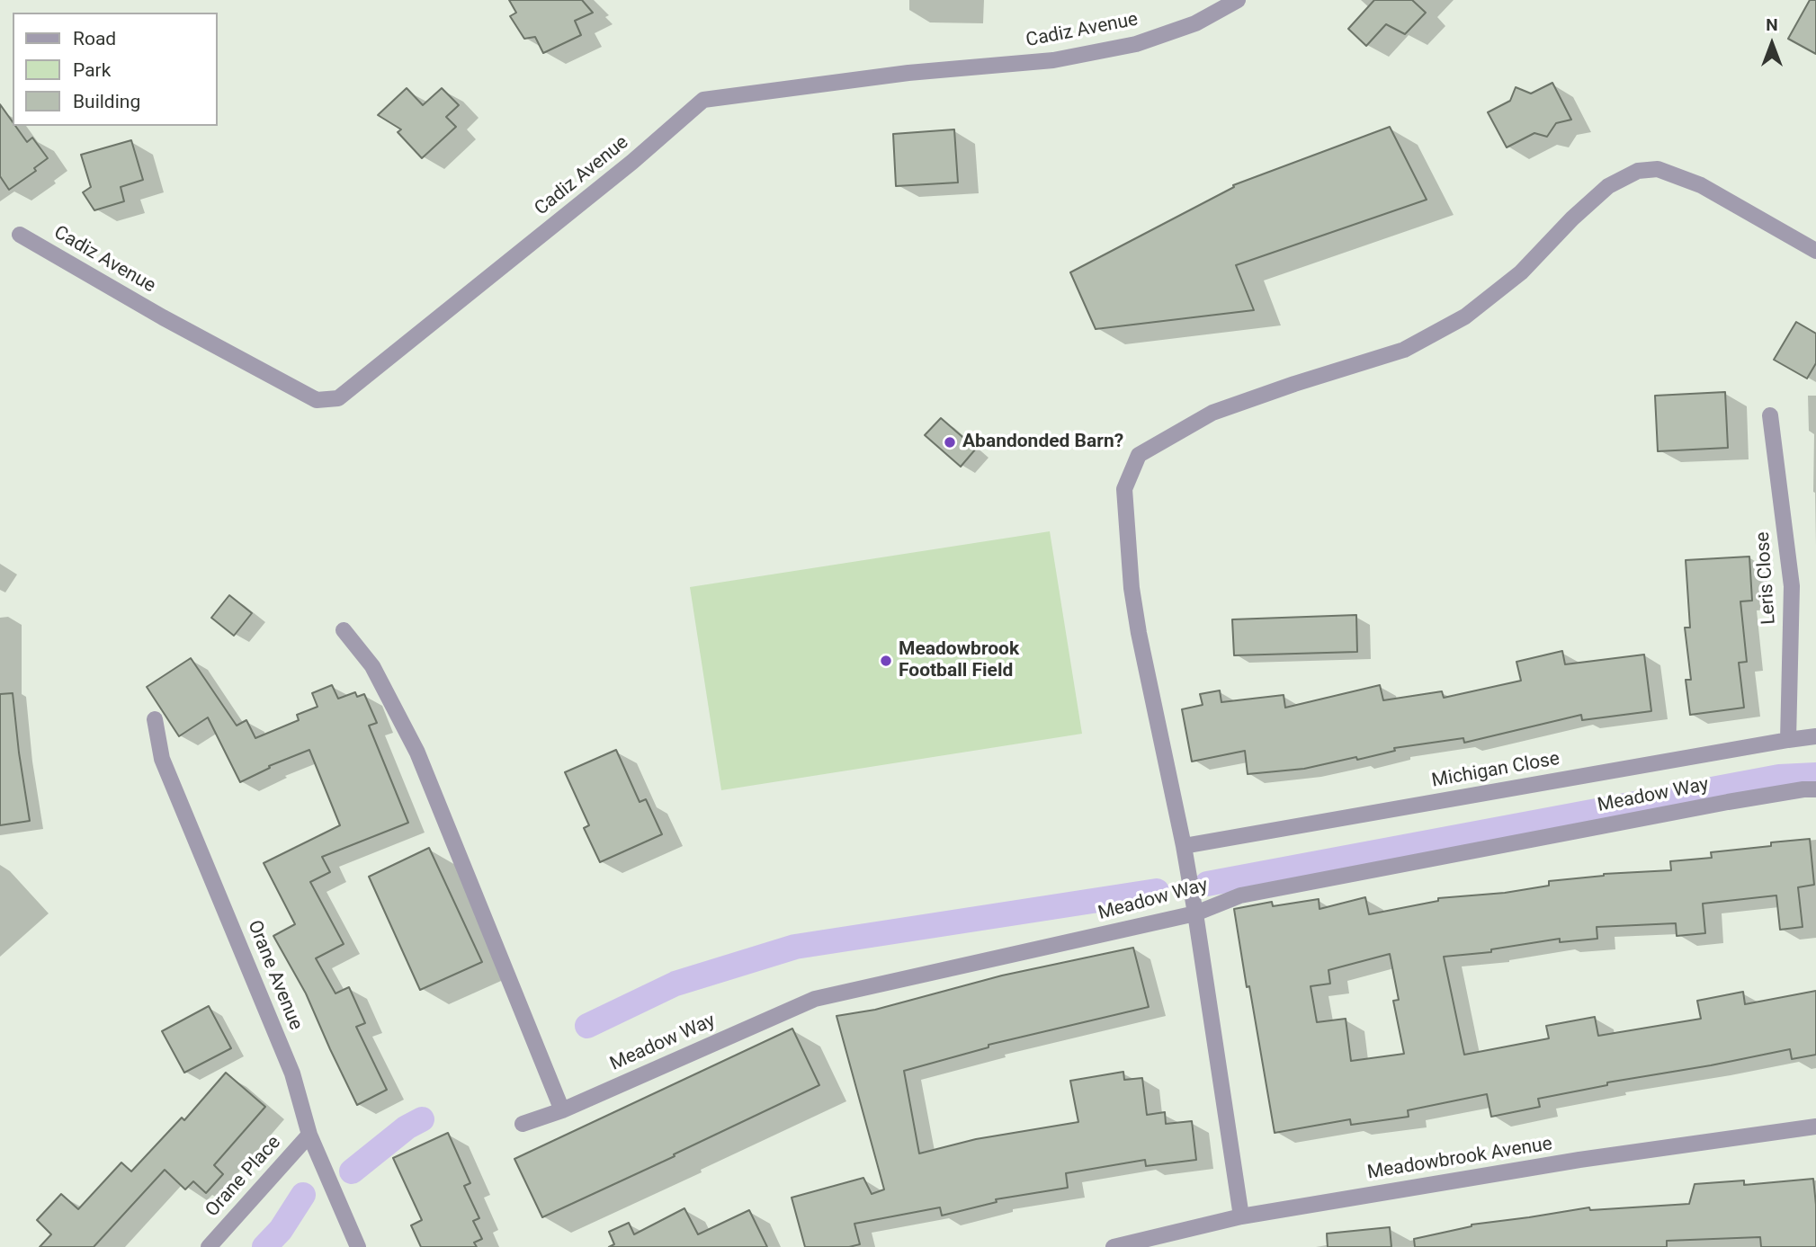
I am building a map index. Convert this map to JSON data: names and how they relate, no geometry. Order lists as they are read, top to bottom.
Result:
{
  "streets": {
    "street": [
      "Cadiz Avenue",
      "Leris Close",
      "Michigan Close",
      "Meadow Way",
      "Orane Avenue",
      "Meadowbrook Avenue",
      "Orane Place"
    ]
  },
  "crossings": [
    ["Leris Close", "Michigan Close"],
    ["Orane Avenue", "Orane Place"]
  ],
  "places": ["Abandonded Barn?", "Meadowbrook Football Field"],
  "legend": ["Road", "Park", "Building"],
  "north": "top"
}
